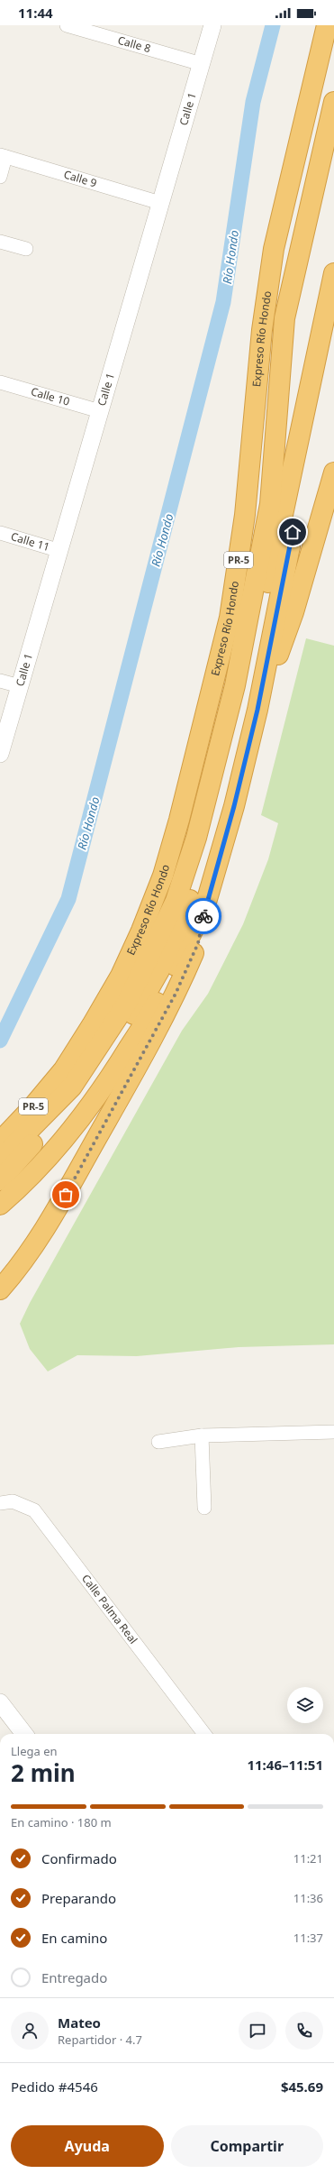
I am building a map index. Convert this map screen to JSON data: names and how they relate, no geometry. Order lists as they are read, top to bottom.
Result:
{
  "streets": {
    "highway": ["Expreso Río Hondo", "PR-5"],
    "street": [
      "Calle 8",
      "Calle 1",
      "Calle 9",
      "Calle 10",
      "Calle 11",
      "Calle Palma Real"
    ]
  },
  "crossings": [
    ["Calle 8", "Calle 1"],
    ["Calle 1", "Calle 9"],
    ["Calle 1", "Calle 10"],
    ["Calle 1", "Calle 11"]
  ],
  "water": ["Río Hondo"],
  "page": {
    "status": "11:44",
    "heading": ["2 min", "Llega en", "11:46–11:51"],
    "panel": [
      "Mateo",
      "Repartidor · 4.7",
      "Pedido #4546",
      "$45.69"
    ],
    "bar": "En camino · 180 m",
    "list": [
      ["Confirmado", "11:21"],
      ["Preparando", "11:36"],
      ["En camino", "11:37"],
      "Entregado"
    ],
    "buttons": ["Ayuda", "Compartir"]
  }
}
